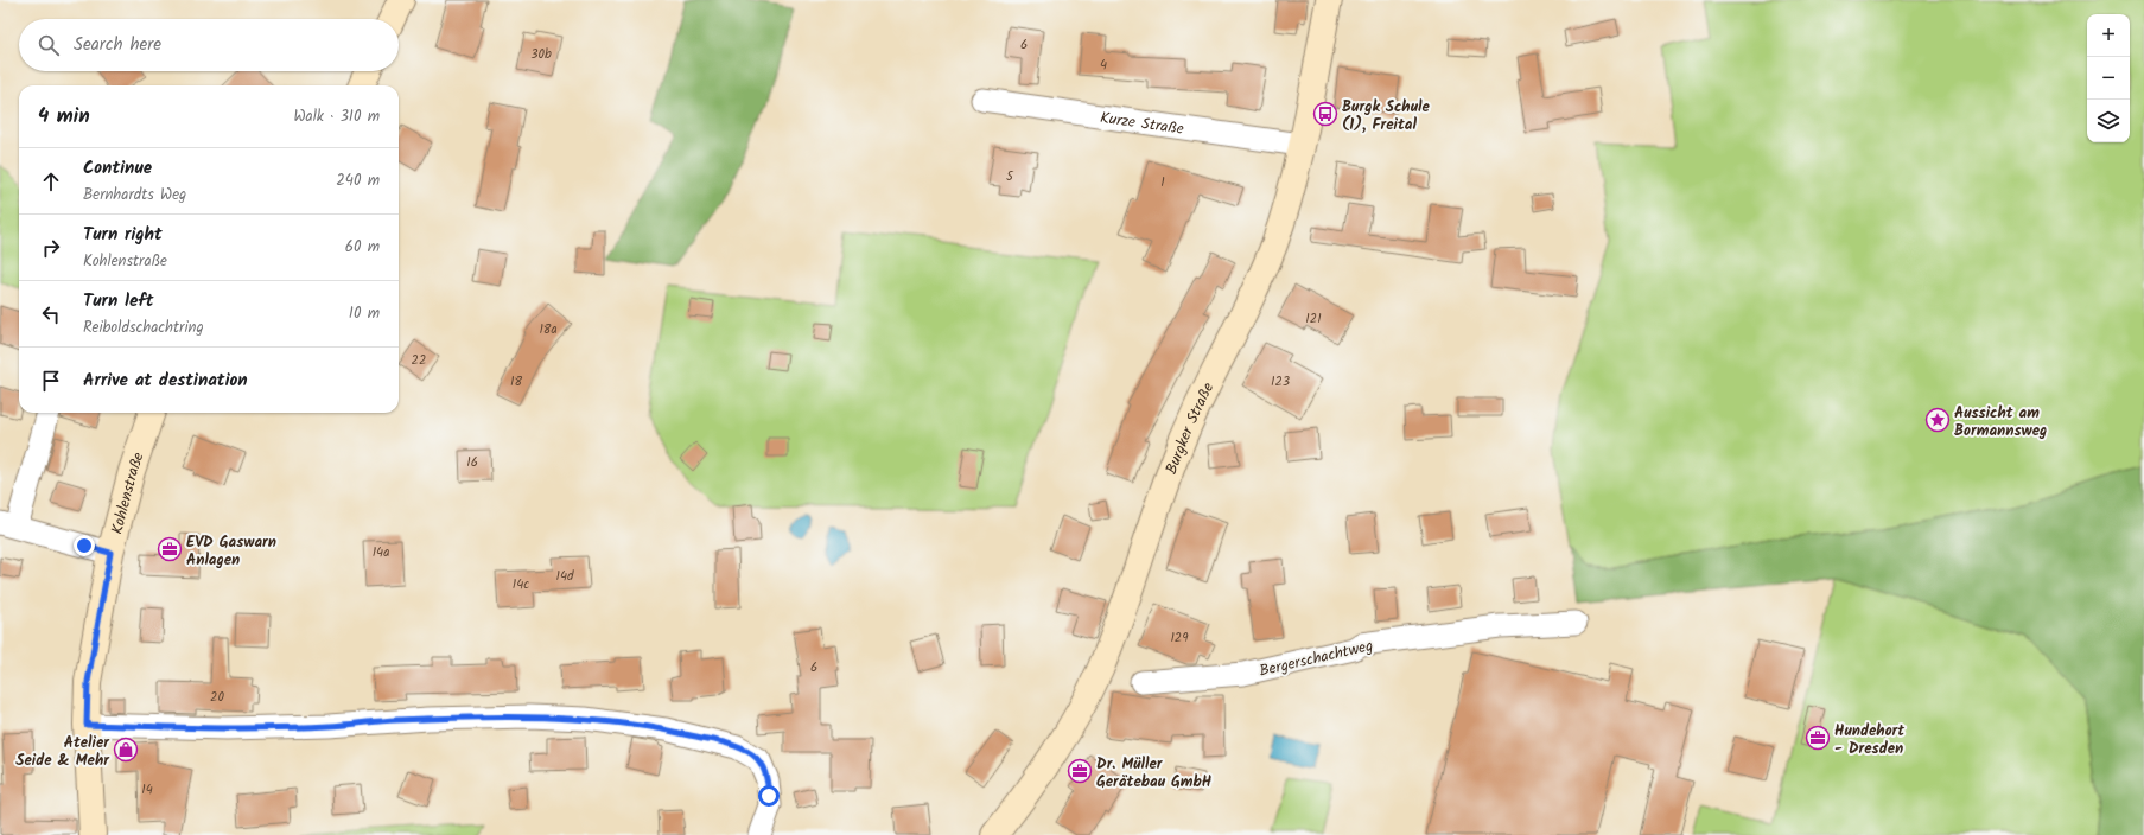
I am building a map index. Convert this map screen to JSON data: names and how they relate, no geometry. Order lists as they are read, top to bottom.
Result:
{
  "streets": {
    "main road": ["Burgker Straße", "Kohlenstraße"],
    "street": ["Kurze Straße", "Bergerschachtweg"]
  },
  "crossings": [
    ["Kurze Straße", "Burgker Straße"]
  ],
  "places": {
    "bus stop": ["Burgk Schule (1), Freital"],
    "place": ["Aussicht am Bormannsweg"],
    "office": ["EVD Gaswarn Anlagen", "Hundehort - Dresden", "Dr. Müller Gerätebau GmbH"],
    "shop": ["Atelier Seide & Mehr"]
  },
  "house_numbers": [
    "6",
    "30b",
    "4",
    "5",
    "1",
    "121",
    "18a",
    "22",
    "18",
    "123",
    "16",
    "14a",
    "14d",
    "14c",
    "129",
    "6",
    "20",
    "14"
  ],
  "page": {
    "map_buttons": ["+", "−"],
    "search": "Search here",
    "heading": ["4 min", "Walk · 310 m"],
    "list": [
      ["Continue", "Bernhardts Weg", "240 m"],
      ["Turn right", "Kohlenstraße", "60 m"],
      ["Turn left", "Reiboldschachtring", "10 m"],
      "Arrive at destination"
    ]
  }
}
